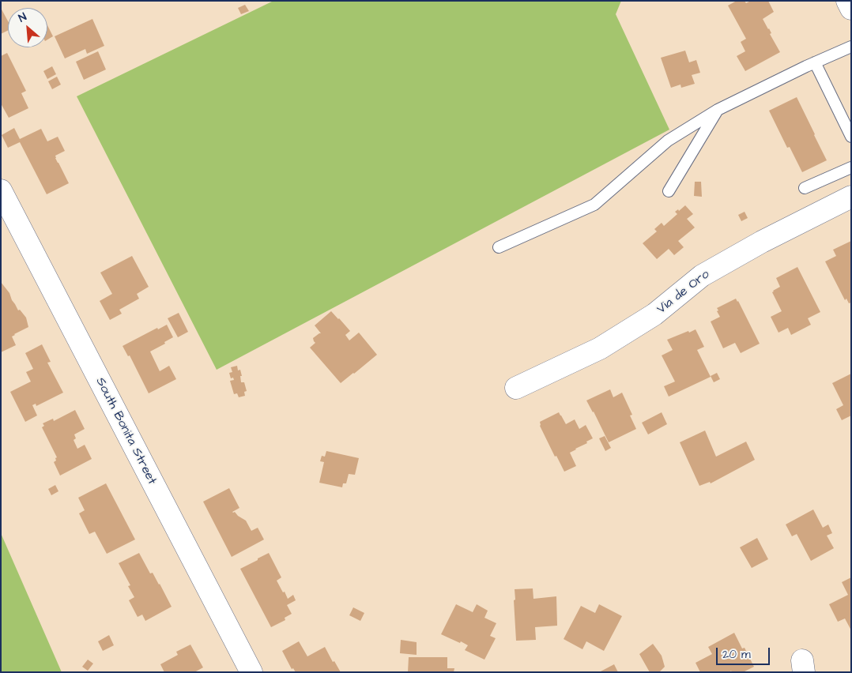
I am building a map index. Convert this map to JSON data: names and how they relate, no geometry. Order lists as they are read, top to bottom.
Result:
{
  "streets": {
    "street": ["Via de Oro", "South Bonita Street"]
  },
  "scale_bar": "20 m",
  "north": "top left"
}
